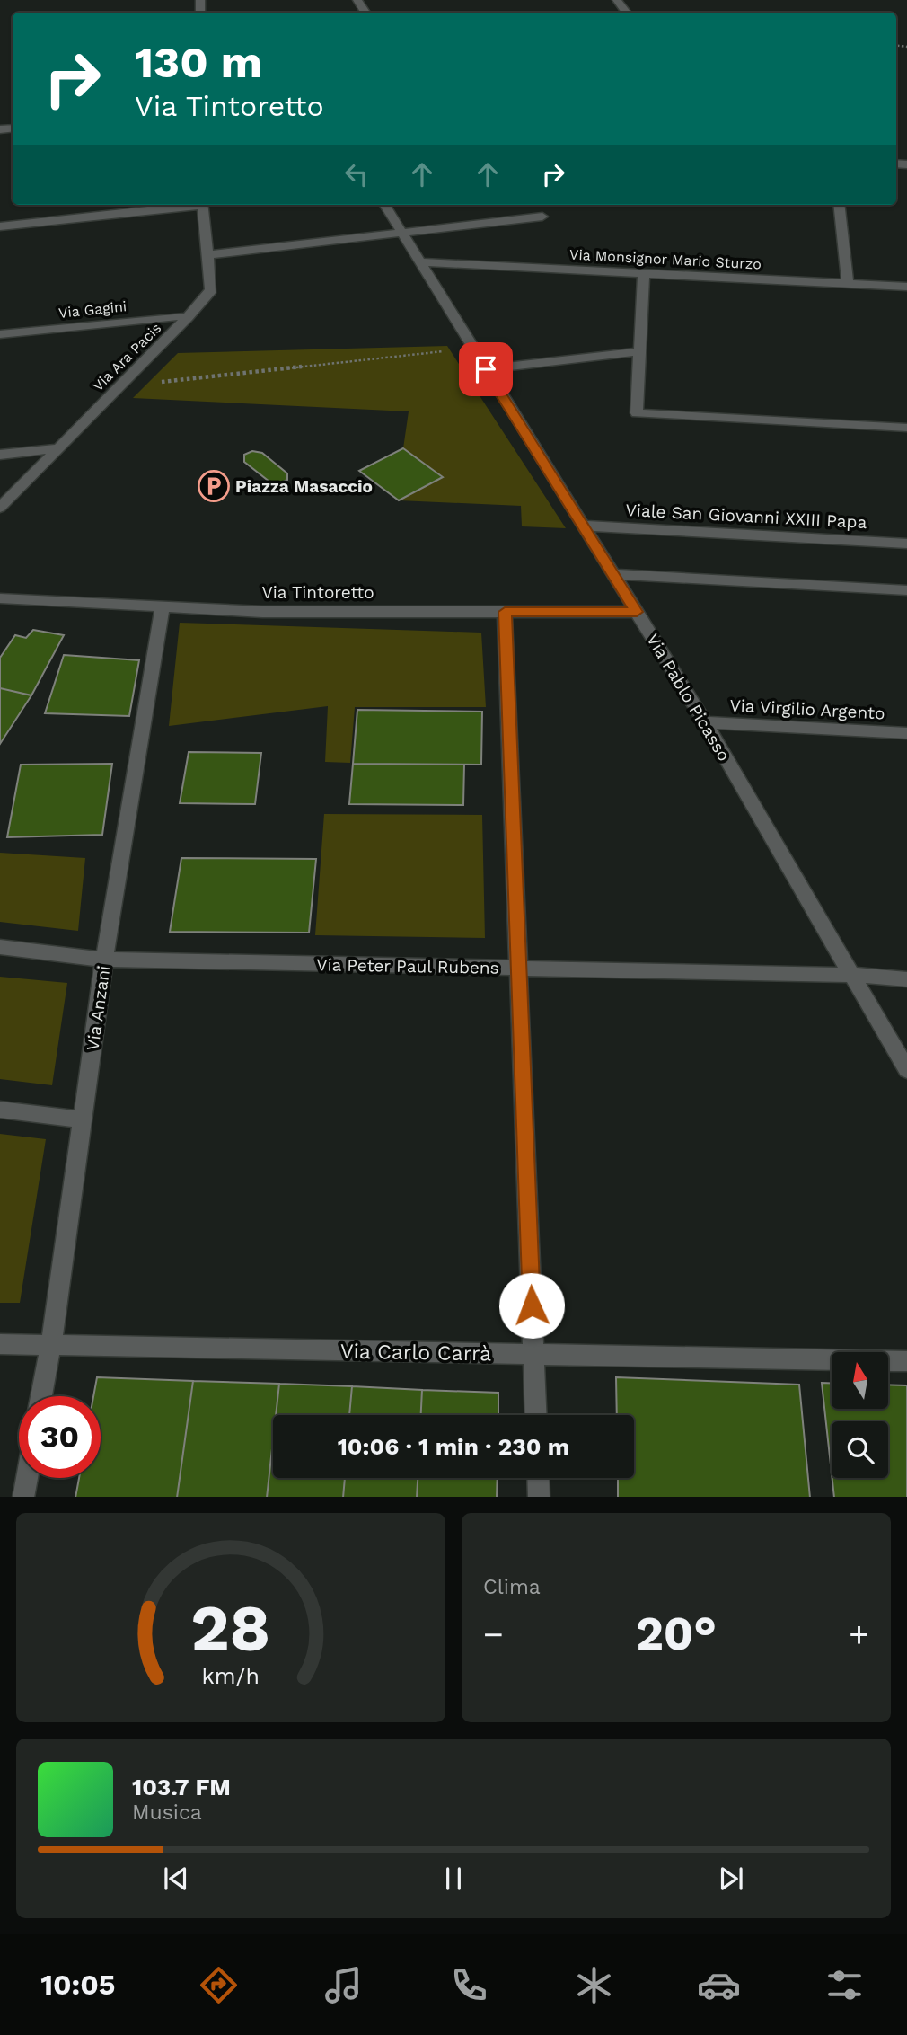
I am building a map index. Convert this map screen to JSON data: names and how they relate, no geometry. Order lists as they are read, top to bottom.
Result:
{
  "streets": {
    "street": [
      "Via Monsignor Mario Sturzo",
      "Via Gagini",
      "Via Ara Pacis",
      "Viale San Giovanni XXIII Papa",
      "Via Tintoretto",
      "Via Pablo Picasso",
      "Via Virgilio Argento",
      "Via Peter Paul Rubens",
      "Via Anzani",
      "Via Carlo Carrà"
    ]
  },
  "crossings": [
    ["Via Monsignor Mario Sturzo", "Via Pablo Picasso"],
    ["Via Gagini", "Via Ara Pacis"],
    ["Viale San Giovanni XXIII Papa", "Via Pablo Picasso"],
    ["Via Tintoretto", "Via Pablo Picasso"],
    ["Via Tintoretto", "Via Anzani"],
    ["Via Pablo Picasso", "Via Virgilio Argento"],
    ["Via Pablo Picasso", "Via Peter Paul Rubens"],
    ["Via Peter Paul Rubens", "Via Anzani"],
    ["Via Anzani", "Via Carlo Carrà"]
  ],
  "places": {
    "parking": ["Piazza Masaccio"]
  },
  "north": "top",
  "page": {
    "turn": ["130 m", "Via Tintoretto"],
    "limit": "30",
    "trip": "10:06 · 1 min · 230 m",
    "tile": "Clima",
    "heat": ["−", "20°", "+"],
    "song": ["103.7 FM", "Musica"],
    "tabs": "10:05",
    "gauge": ["28", "km/h"]
  }
}
